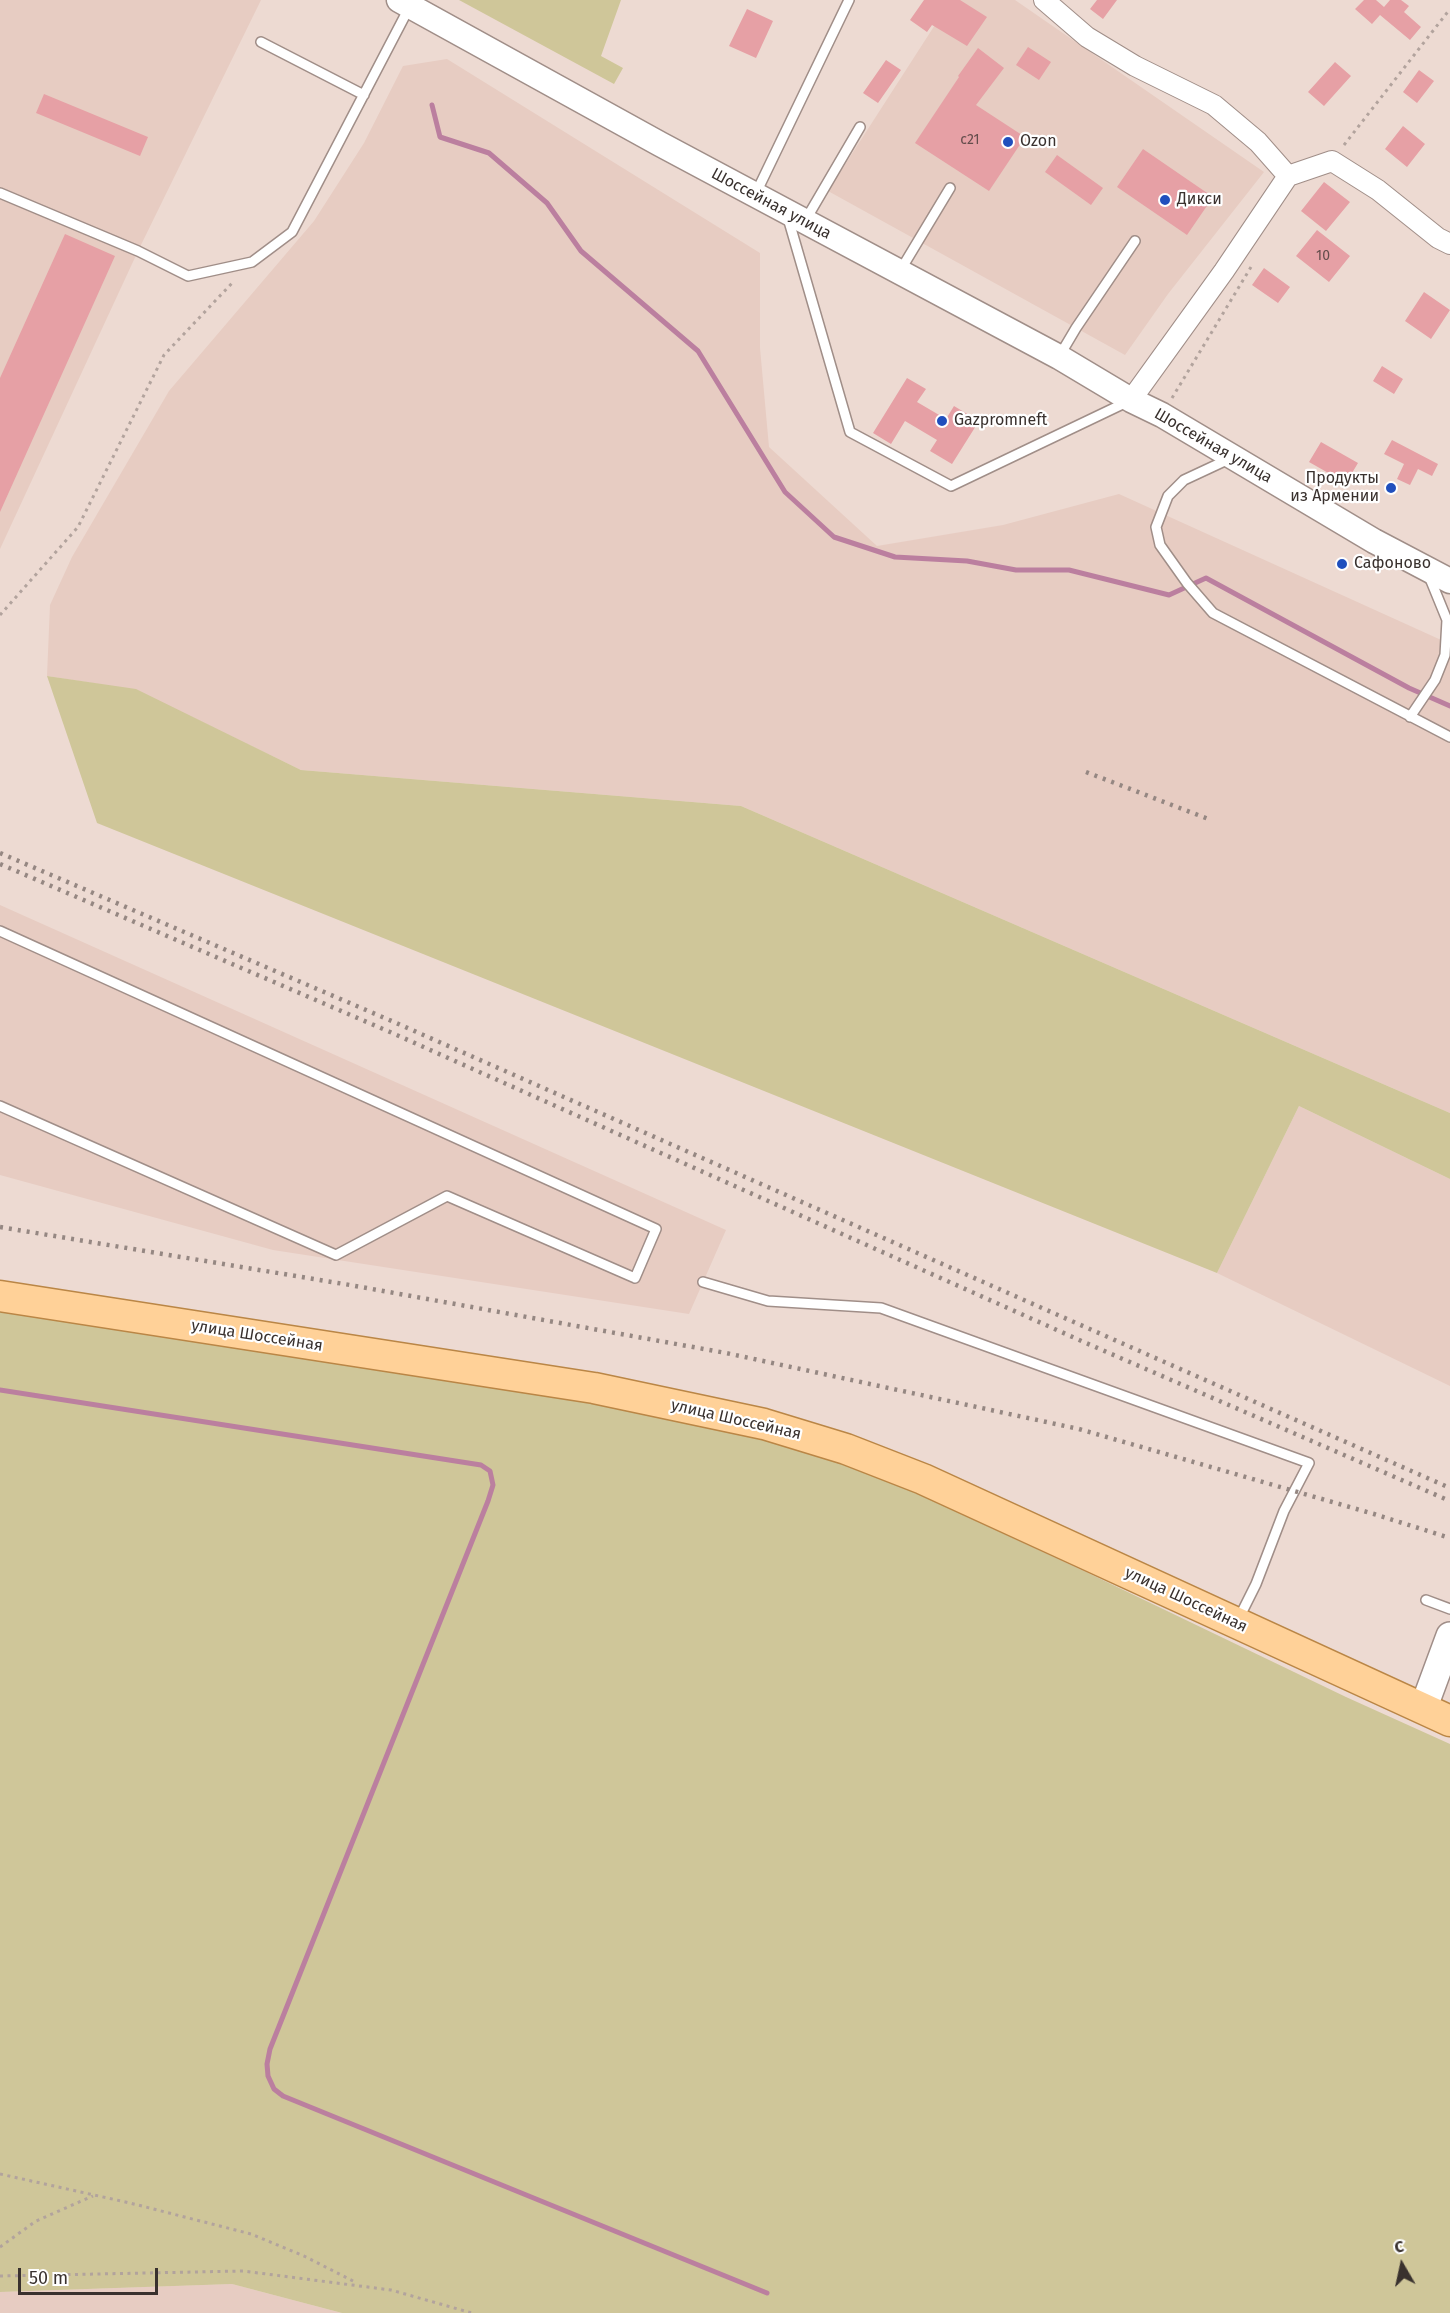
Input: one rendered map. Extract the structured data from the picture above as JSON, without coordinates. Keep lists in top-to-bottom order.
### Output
{
  "streets": {
    "main road": ["улица Шоссейная"],
    "street": ["Шоссейная улица"]
  },
  "places": [
    "Ozon",
    "Дикси",
    "Gazpromneft",
    "Продукты из Армении",
    "Сафоново"
  ],
  "house_numbers": ["с21", "10"],
  "scale_bar": "50 m",
  "north": "top"
}
